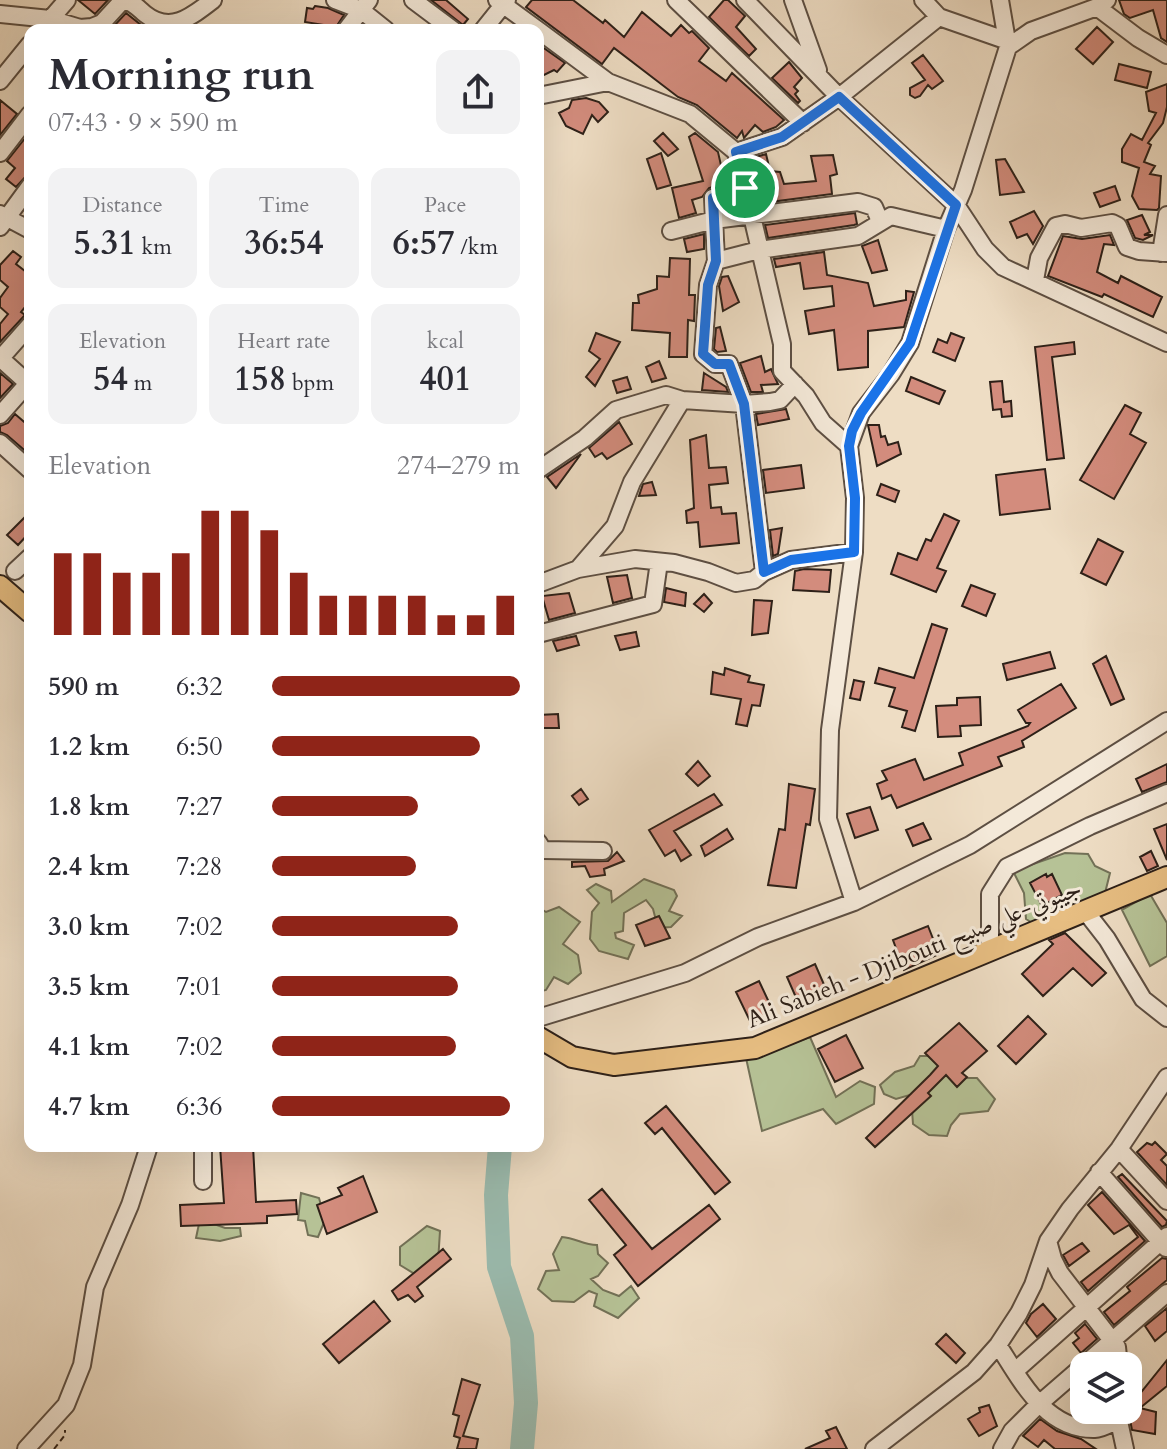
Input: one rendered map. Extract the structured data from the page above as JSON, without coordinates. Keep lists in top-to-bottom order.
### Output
{
  "streets": {
    "main road": ["Ali Sabieh - Djibouti جيبوتي-علي صبيح"]
  },
  "page": {
    "heading": ["Morning run", "07:43 · 9 × 590 m"],
    "stats": [
      ["Distance", "5.31 km"],
      ["Time", "36:54"],
      ["Pace", "6:57 /km"],
      ["Elevation", "54 m"],
      ["Heart rate", "158 bpm"],
      ["kcal", "401"]
    ],
    "chart": ["Elevation", "274–279 m"],
    "list": [
      {
        "name": "590 m",
        "note": "6:32"
      },
      {
        "name": "1.2 km",
        "note": "6:50"
      },
      {
        "name": "1.8 km",
        "note": "7:27"
      },
      {
        "name": "2.4 km",
        "note": "7:28"
      },
      {
        "name": "3.0 km",
        "note": "7:02"
      },
      {
        "name": "3.5 km",
        "note": "7:01"
      },
      {
        "name": "4.1 km",
        "note": "7:02"
      },
      {
        "name": "4.7 km",
        "note": "6:36"
      }
    ]
  }
}
